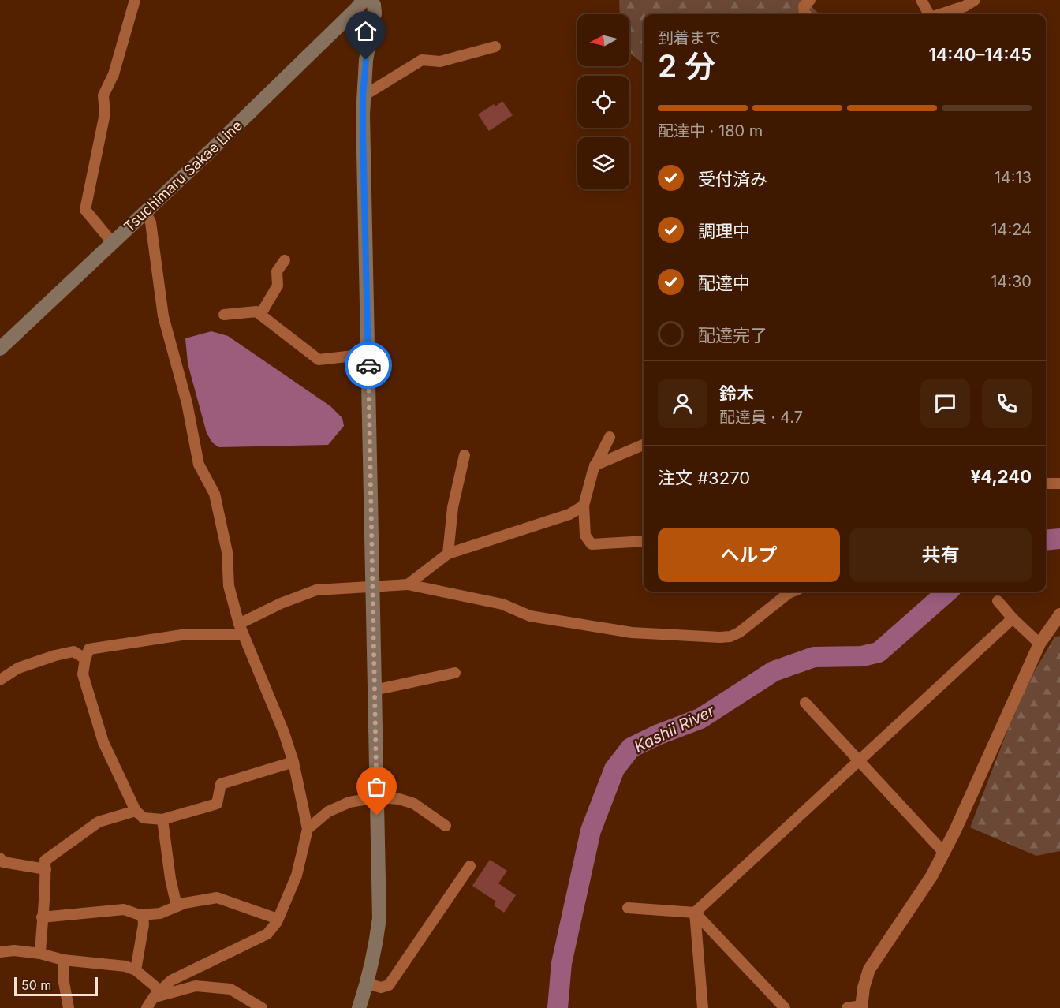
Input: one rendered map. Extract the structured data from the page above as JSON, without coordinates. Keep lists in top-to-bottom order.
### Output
{
  "streets": {
    "main road": ["Tsuchimaru Sakae Line"]
  },
  "water": ["Kashii River"],
  "scale_bar": "50 m",
  "north": "left",
  "page": {
    "heading": ["2 分", "到着まで", "14:40–14:45"],
    "panel": [
      "鈴木",
      "配達員 · 4.7",
      "注文 #3270",
      "¥4,240"
    ],
    "bar": "配達中 · 180 m",
    "list": [
      ["受付済み", "14:13"],
      ["調理中", "14:24"],
      ["配達中", "14:30"],
      "配達完了"
    ],
    "buttons": ["ヘルプ", "共有"],
    "scale": "50 m"
  }
}
